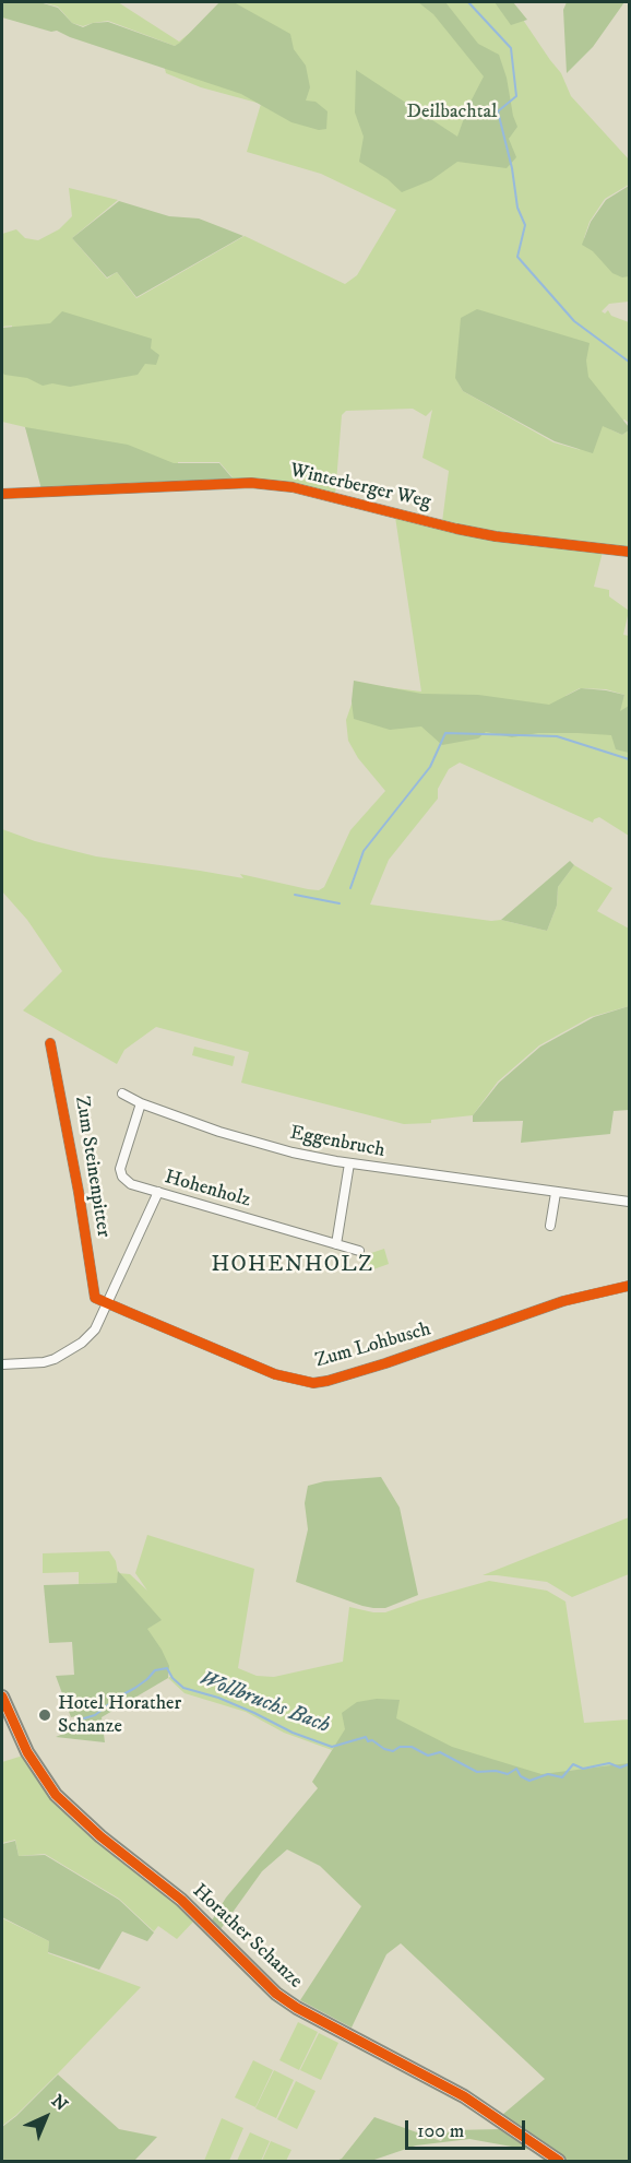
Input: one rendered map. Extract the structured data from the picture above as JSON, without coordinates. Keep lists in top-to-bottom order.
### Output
{
  "streets": {
    "main road": ["Horather Schanze"],
    "street": [
      "Winterberger Weg",
      "Eggenbruch",
      "Zum Steinenpitter",
      "Hohenholz",
      "Zum Lohbusch"
    ]
  },
  "crossings": [
    ["Eggenbruch", "Hohenholz"],
    ["Zum Steinenpitter", "Zum Lohbusch"]
  ],
  "districts": ["HOHENHOLZ"],
  "water": ["Wollbruchs Bach"],
  "parks": ["Deilbachtal"],
  "places": ["Hotel Horather Schanze"],
  "scale_bar": "100 m",
  "north": "top right"
}
